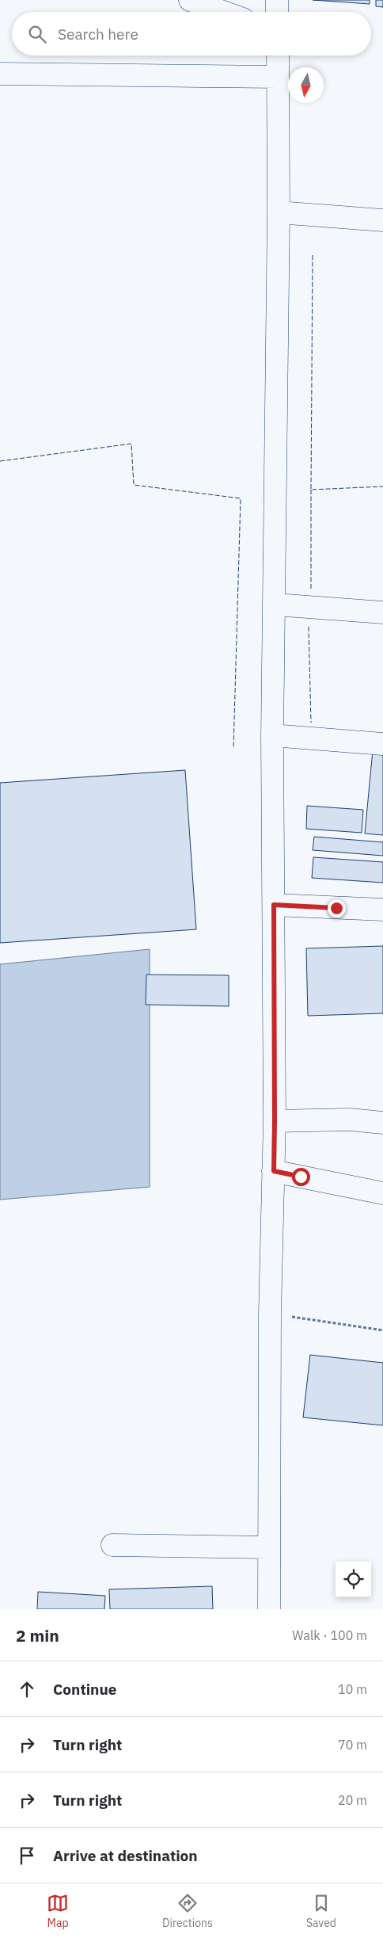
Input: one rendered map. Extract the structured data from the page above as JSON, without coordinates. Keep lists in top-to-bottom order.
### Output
{
  "north": "bottom",
  "page": {
    "search": "Search here",
    "heading": ["2 min", "Walk · 100 m"],
    "list": [
      ["Continue", "10 m"],
      ["Turn right", "70 m"],
      ["Turn right", "20 m"],
      "Arrive at destination"
    ],
    "nav": ["Map", "Directions", "Saved"]
  }
}
